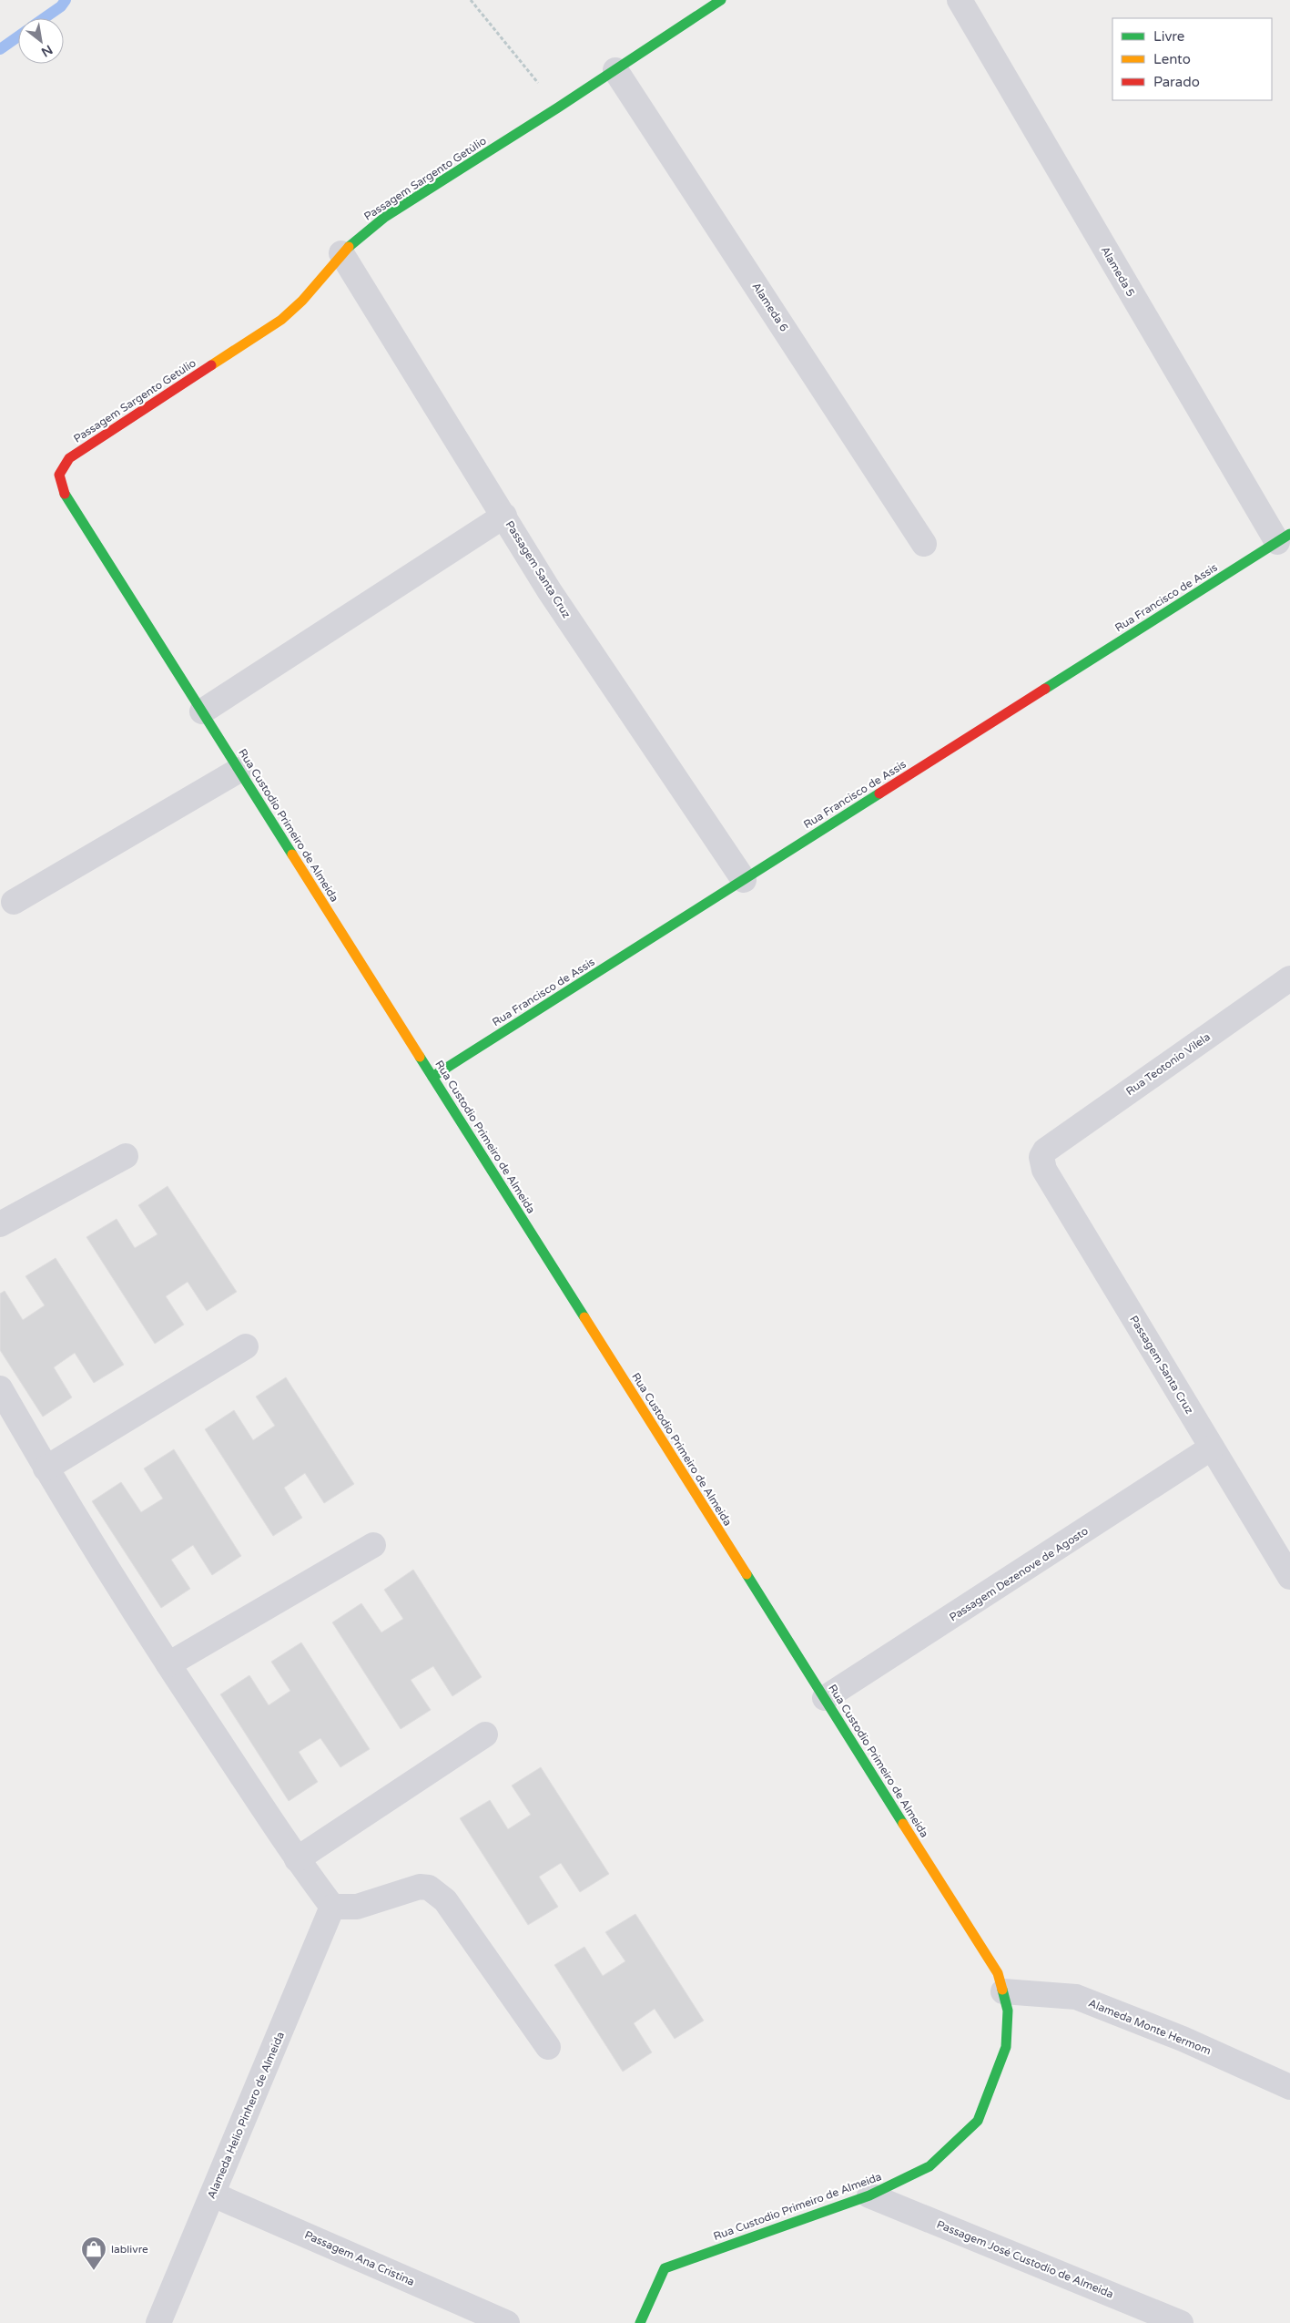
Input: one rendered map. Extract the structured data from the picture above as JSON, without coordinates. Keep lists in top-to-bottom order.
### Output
{
  "streets": {
    "street": [
      "Passagem Sargento Getúlio",
      "Alameda 5",
      "Alameda 6",
      "Passagem Santa Cruz",
      "Rua Francisco de Assis",
      "Rua Custodio Primeiro de Almeida",
      "Rua Teotonio Vilela",
      "Passagem Dezenove de Agosto",
      "Alameda Monte Hermom",
      "Alameda Helio Pinhero de Almeida",
      "Passagem Ana Cristina",
      "Passagem José Custodio de Almeida"
    ]
  },
  "crossings": [
    ["Passagem Sargento Getúlio", "Alameda 6"],
    ["Passagem Sargento Getúlio", "Passagem Santa Cruz"],
    ["Passagem Sargento Getúlio", "Rua Custodio Primeiro de Almeida"],
    ["Alameda 5", "Rua Francisco de Assis"],
    ["Passagem Santa Cruz", "Rua Francisco de Assis"],
    ["Passagem Santa Cruz", "Rua Teotonio Vilela"],
    ["Passagem Santa Cruz", "Passagem Dezenove de Agosto"],
    ["Rua Francisco de Assis", "Rua Custodio Primeiro de Almeida"],
    ["Rua Custodio Primeiro de Almeida", "Passagem Dezenove de Agosto"],
    ["Rua Custodio Primeiro de Almeida", "Alameda Monte Hermom"],
    ["Rua Custodio Primeiro de Almeida", "Passagem José Custodio de Almeida"],
    ["Alameda Helio Pinhero de Almeida", "Passagem Ana Cristina"]
  ],
  "places": {
    "shop": ["lablivre"]
  },
  "legend": ["Livre", "Lento", "Parado"],
  "north": "bottom right"
}
